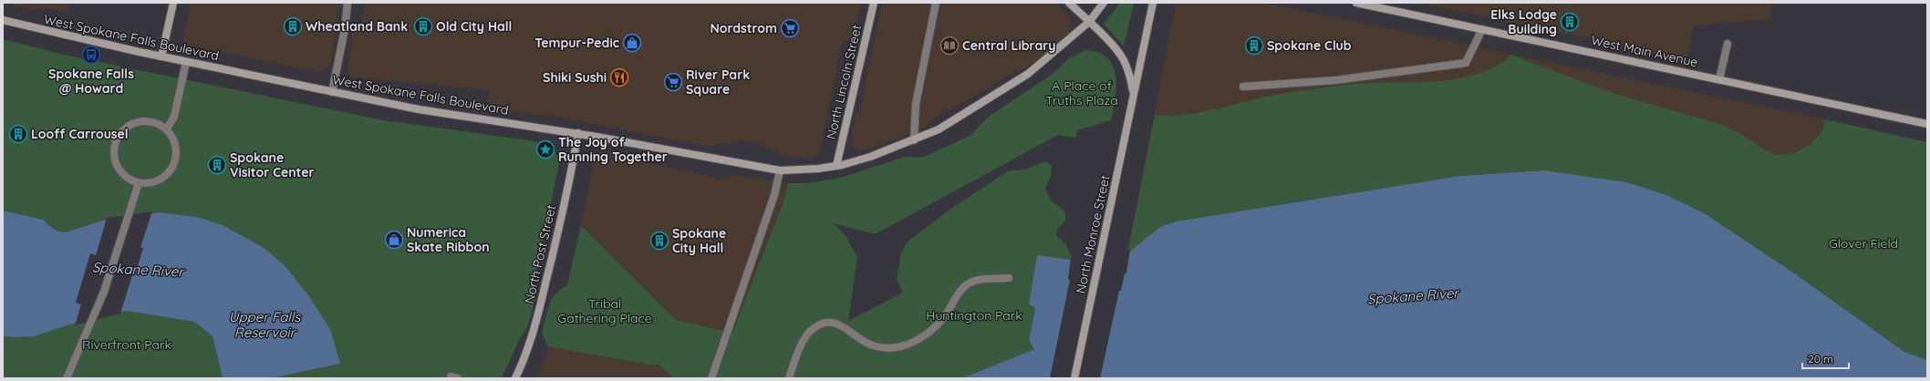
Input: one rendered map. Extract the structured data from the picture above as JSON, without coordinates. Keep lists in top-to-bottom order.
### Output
{
  "streets": {
    "main road": [
      "West Spokane Falls Boulevard",
      "West Main Avenue",
      "North Lincoln Street",
      "North Monroe Street",
      "North Post Street"
    ]
  },
  "crossings": [
    ["West Spokane Falls Boulevard", "North Lincoln Street"],
    ["West Spokane Falls Boulevard", "North Monroe Street"],
    ["West Spokane Falls Boulevard", "North Post Street"]
  ],
  "water": ["Spokane River", "Upper Falls Reservoir"],
  "parks": [
    "A Place of Truths Plaza",
    "Glover Field",
    "Tribal Gathering Place",
    "Huntington Park",
    "Riverfront Park"
  ],
  "places": {
    "building": [
      "Elks Lodge Building",
      "Wheatland Bank",
      "Old City Hall",
      "Spokane Club",
      "Looff Carrousel",
      "Spokane Visitor Center",
      "Spokane City Hall"
    ],
    "supermarket": ["Nordstrom", "River Park Square"],
    "shop": ["Tempur-Pedic", "Numerica Skate Ribbon"],
    "library": ["Central Library"],
    "bus stop": ["Spokane Falls @ Howard"],
    "restaurant": ["Shiki Sushi"],
    "place": ["The Joy of Running Together"]
  },
  "scale_bar": "20 m"
}
